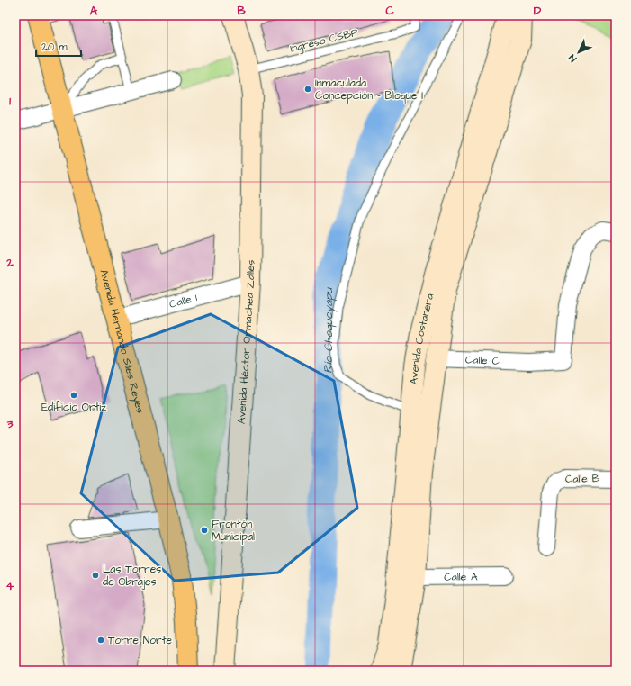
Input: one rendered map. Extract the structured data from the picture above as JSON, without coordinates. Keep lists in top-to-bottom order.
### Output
{
  "streets": {
    "main road": ["Avenida Costanera", "Avenida Hernando Siles Reyes", "Avenida Héctor Ormachea Zalles"],
    "street": [
      "Calle 1",
      "Calle C",
      "Calle B",
      "Calle A"
    ],
    "lane": ["Ingreso CSBP"]
  },
  "crossings": [
    ["Ingreso CSBP", "Avenida Héctor Ormachea Zalles"],
    ["Calle 1", "Avenida Hernando Siles Reyes"],
    ["Calle 1", "Avenida Héctor Ormachea Zalles"],
    ["Avenida Costanera", "Calle C"],
    ["Avenida Costanera", "Calle A"]
  ],
  "water": ["Río Choqueyapu"],
  "places": [
    "Inmaculada Concepción - Bloque I",
    "Edificio Ortiz",
    "Frontón Municipal",
    "Las Torres de Obrajes",
    "Torre Norte"
  ],
  "scale_bar": "20 m",
  "north": "bottom left",
  "grid": {
    "columns": [
      "A",
      "B",
      "C",
      "D"
    ],
    "rows": [
      "1",
      "2",
      "3",
      "4"
    ]
  }
}
